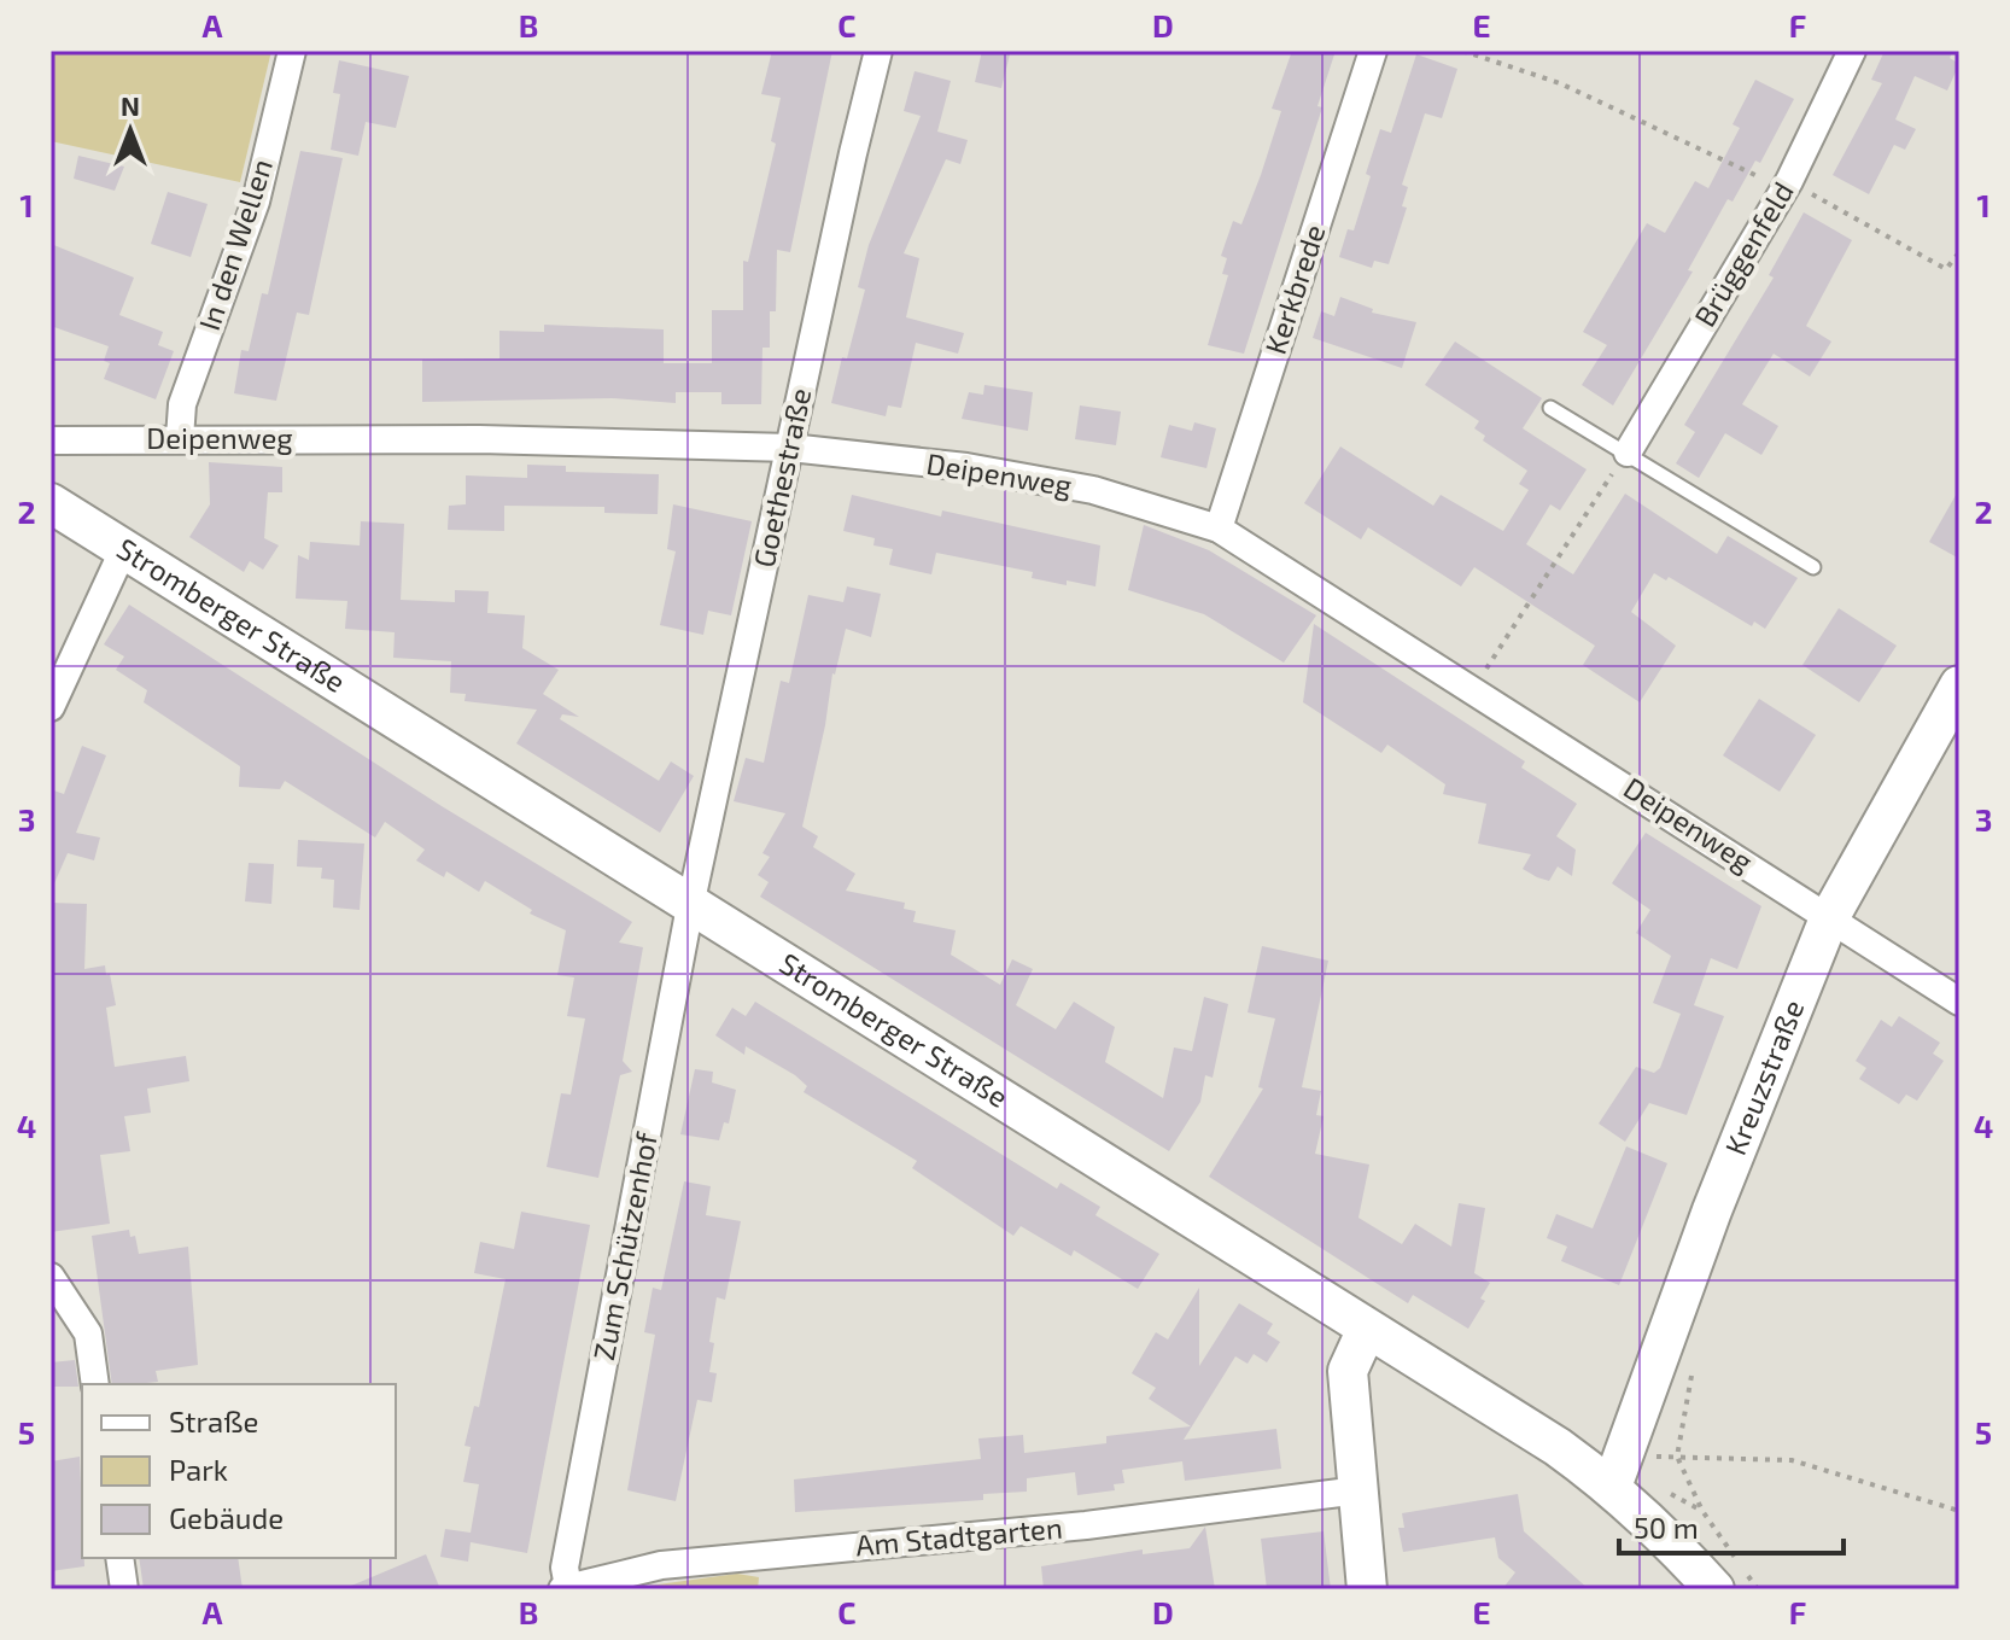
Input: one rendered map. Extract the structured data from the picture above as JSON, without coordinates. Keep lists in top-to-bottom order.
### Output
{
  "streets": {
    "main road": ["Stromberger Straße", "Kreuzstraße"],
    "street": [
      "In den Wellen",
      "Brüggenfeld",
      "Kerkbrede",
      "Deipenweg",
      "Goethestraße",
      "Zum Schützenhof",
      "Am Stadtgarten"
    ]
  },
  "crossings": [
    ["In den Wellen", "Deipenweg"],
    ["Kerkbrede", "Deipenweg"],
    ["Deipenweg", "Goethestraße"],
    ["Deipenweg", "Kreuzstraße"],
    ["Goethestraße", "Stromberger Straße"],
    ["Goethestraße", "Zum Schützenhof"],
    ["Stromberger Straße", "Kreuzstraße"],
    ["Stromberger Straße", "Zum Schützenhof"],
    ["Zum Schützenhof", "Am Stadtgarten"]
  ],
  "legend": ["Straße", "Park", "Gebäude"],
  "scale_bar": "50 m",
  "north": "top",
  "grid": {
    "columns": [
      "A",
      "B",
      "C",
      "D",
      "E",
      "F"
    ],
    "rows": [
      "1",
      "2",
      "3",
      "4",
      "5"
    ]
  }
}
